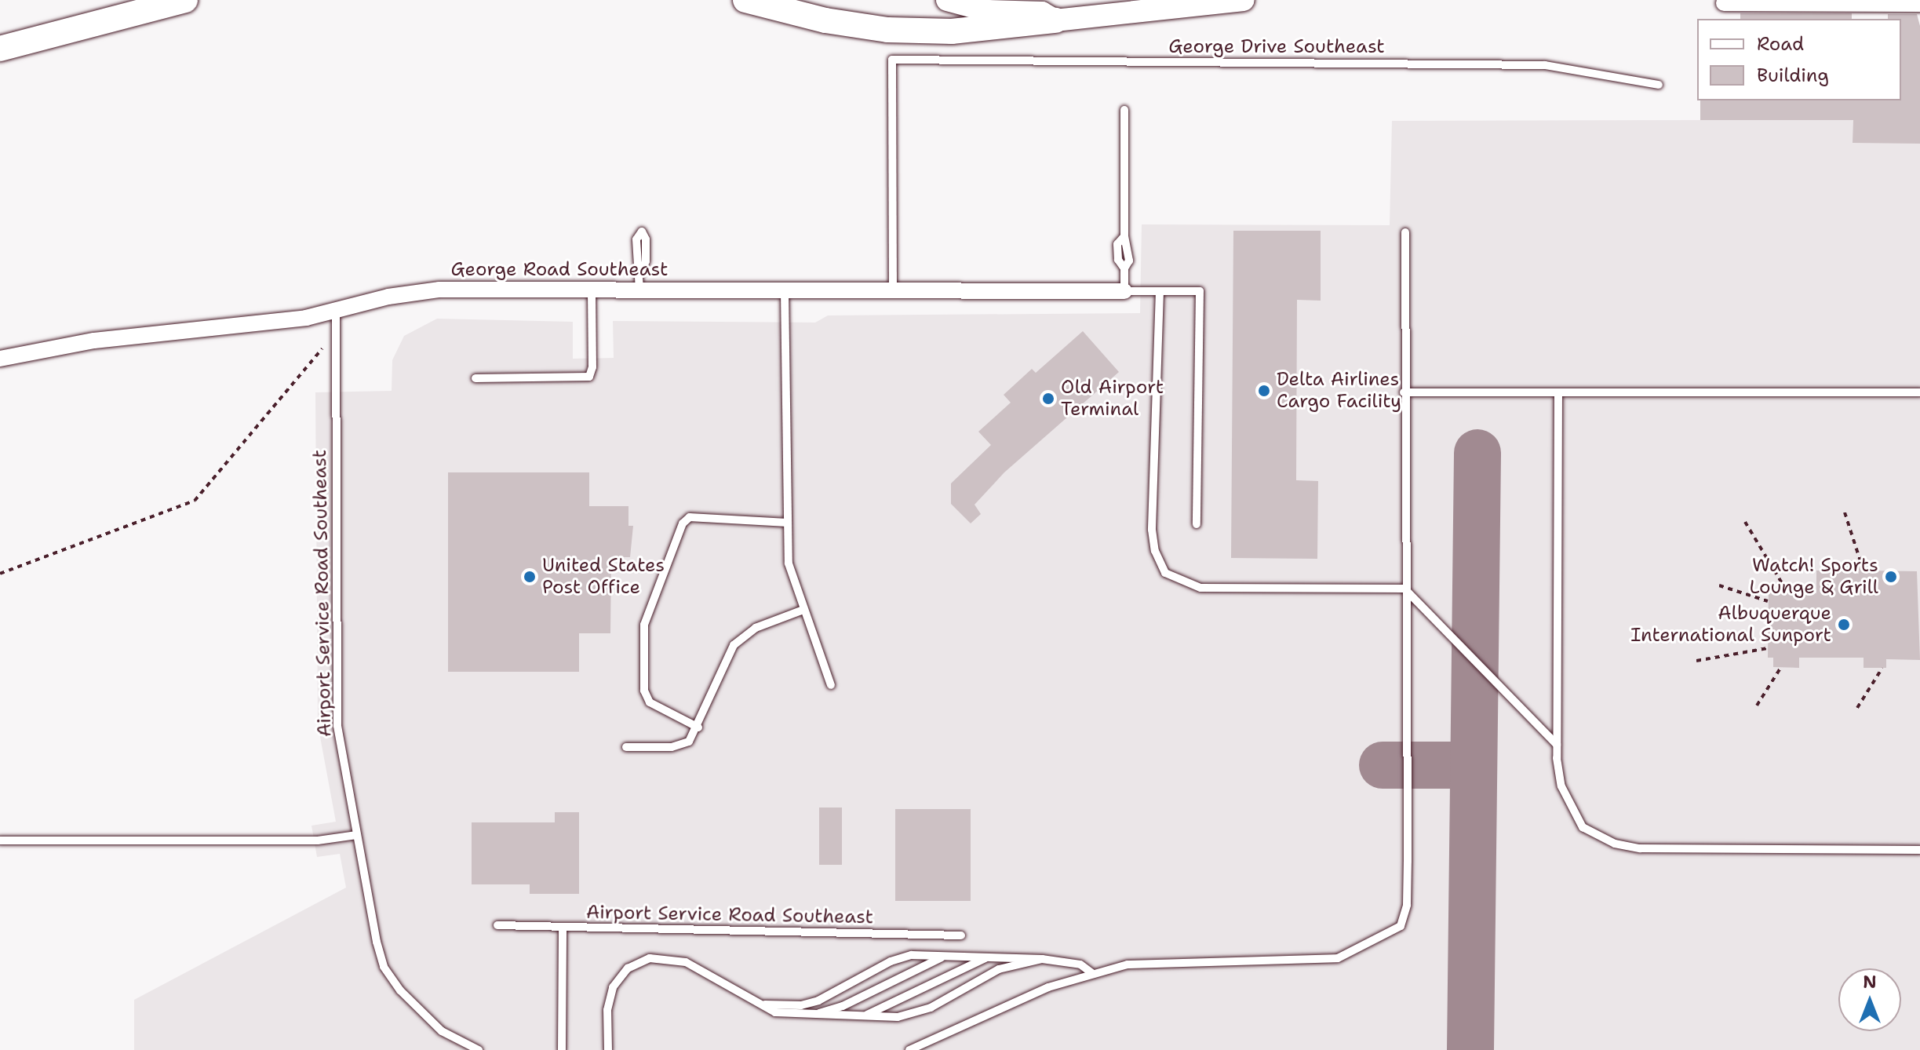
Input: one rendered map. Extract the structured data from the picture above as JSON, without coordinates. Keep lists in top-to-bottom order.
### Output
{
  "streets": {
    "street": ["George Road Southeast"],
    "lane": ["George Drive Southeast", "Airport Service Road Southeast"]
  },
  "crossings": [
    ["George Drive Southeast", "George Road Southeast"],
    ["George Road Southeast", "Airport Service Road Southeast"]
  ],
  "places": [
    "Delta Airlines Cargo Facility",
    "Old Airport Terminal",
    "United States Post Office",
    "Watch! Sports Lounge & Grill",
    "Albuquerque International Sunport"
  ],
  "legend": ["Road", "Building"],
  "north": "top"
}
